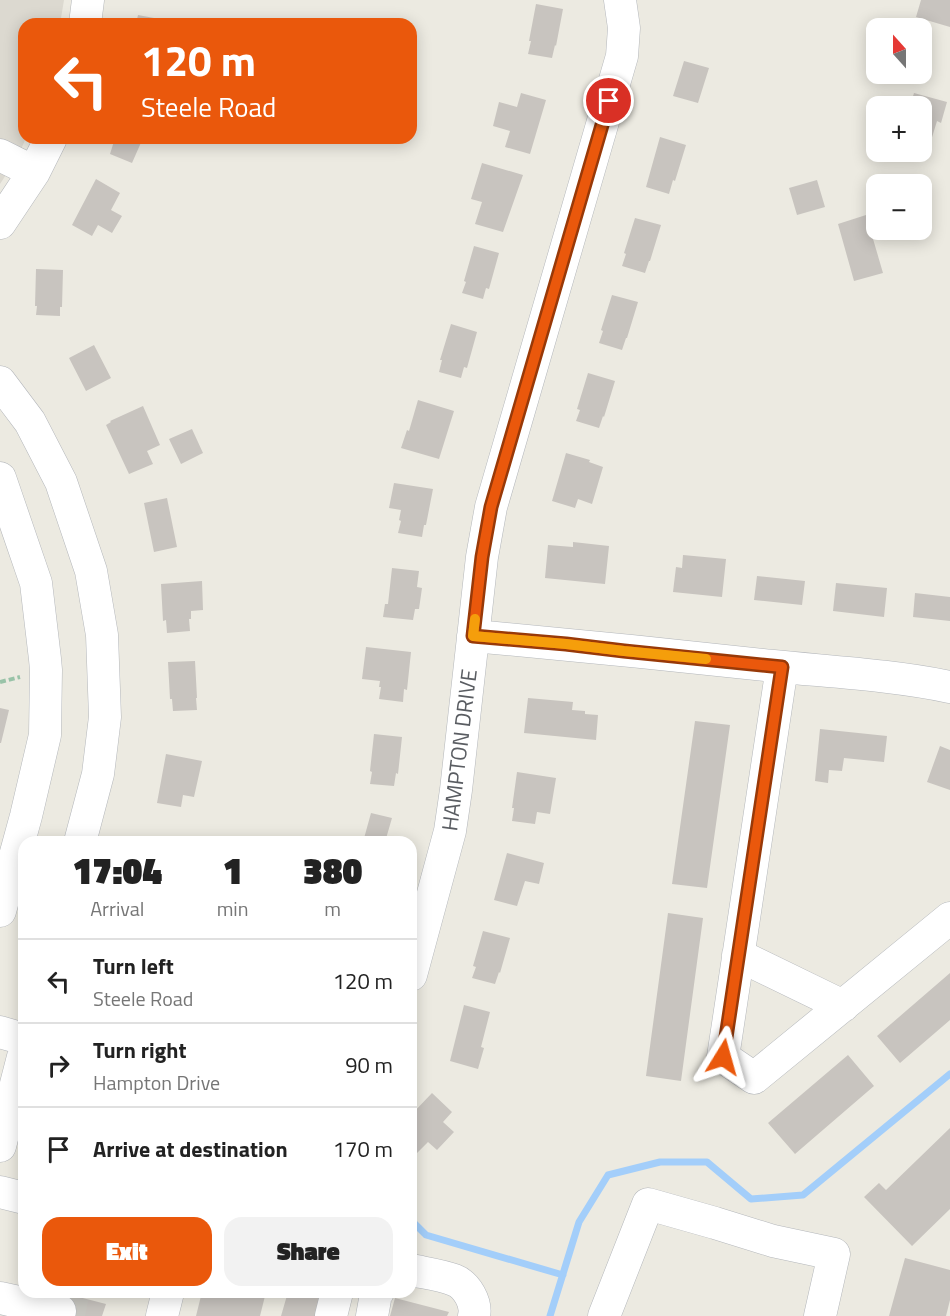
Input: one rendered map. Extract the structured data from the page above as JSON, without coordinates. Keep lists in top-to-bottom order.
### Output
{
  "streets": {
    "street": ["HAMPTON DRIVE"]
  },
  "north": "top",
  "page": {
    "map_buttons": ["+", "−"],
    "turn": ["120 m", "Steele Road"],
    "eta": [
      "17:04",
      "Arrival",
      "1",
      "min",
      "380",
      "m"
    ],
    "list": [
      {
        "name": "Turn left",
        "note": "Steele Road",
        "value": "120 m"
      },
      {
        "name": "Turn right",
        "note": "Hampton Drive",
        "value": "90 m"
      },
      {
        "name": "Arrive at destination",
        "value": "170 m"
      }
    ],
    "buttons": ["Exit", "Share"]
  }
}
